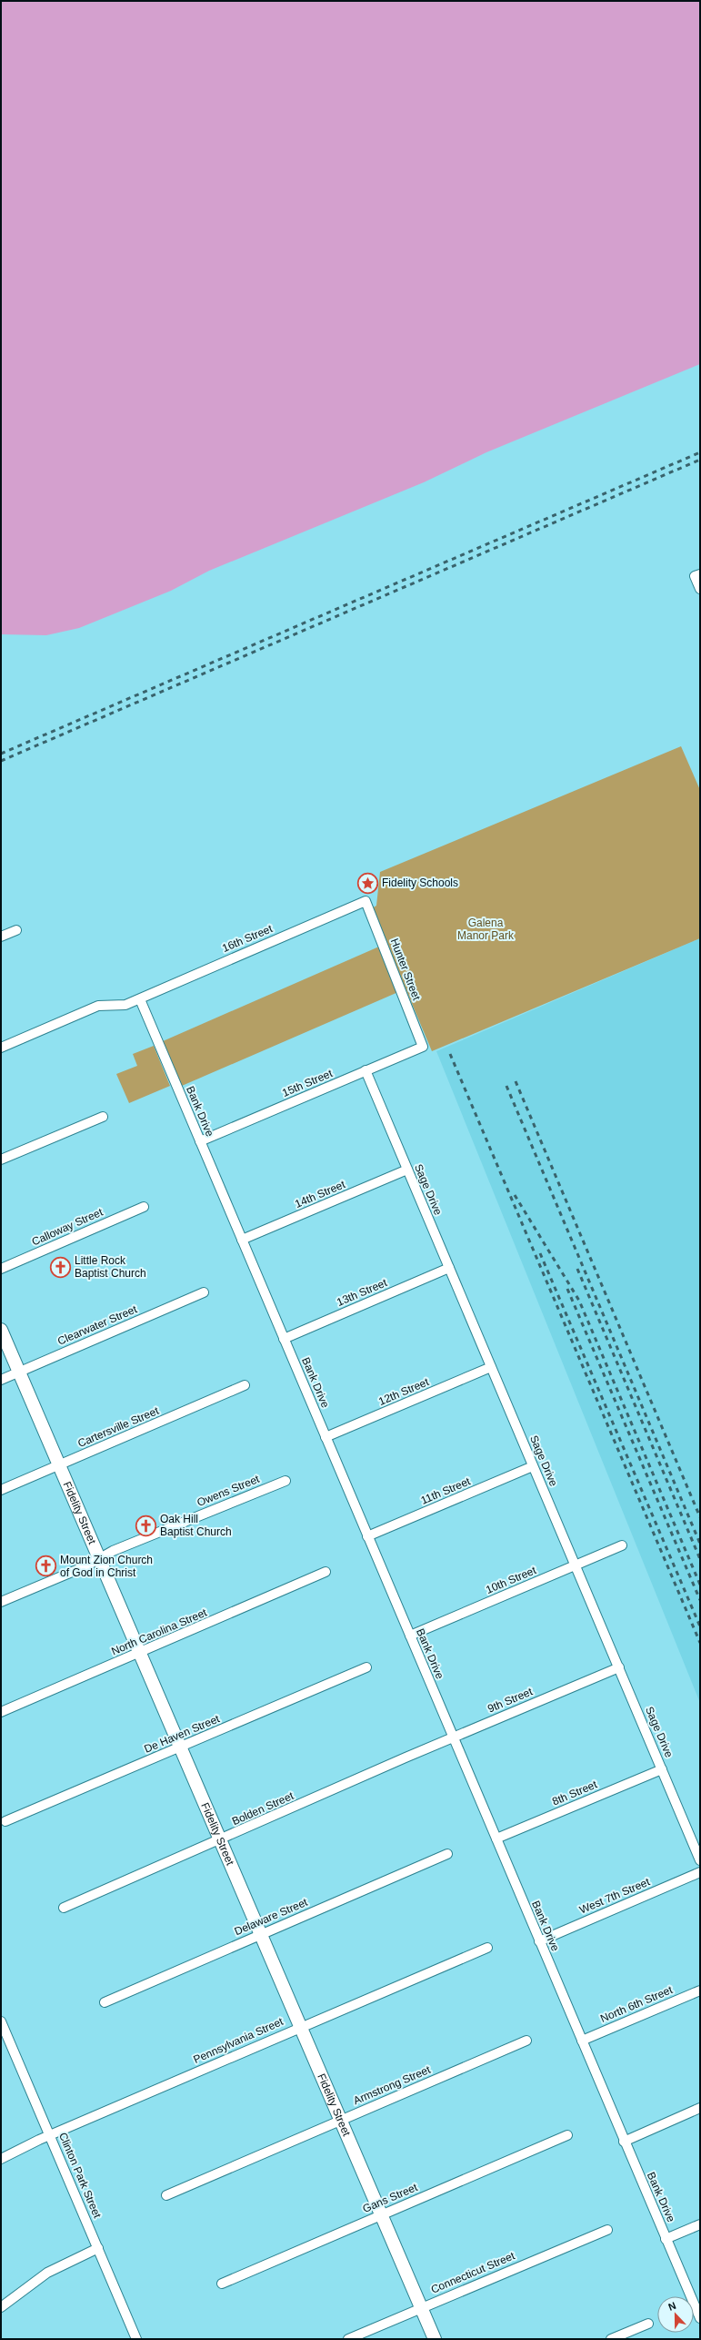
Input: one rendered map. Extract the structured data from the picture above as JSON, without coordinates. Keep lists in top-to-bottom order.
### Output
{
  "streets": {
    "main road": ["Fidelity Street"],
    "street": [
      "16th Street",
      "Hunter Street",
      "15th Street",
      "Bank Drive",
      "Sage Drive",
      "14th Street",
      "Calloway Street",
      "13th Street",
      "Clearwater Street",
      "12th Street",
      "Cartersville Street",
      "Owens Street",
      "11th Street",
      "10th Street",
      "North Carolina Street",
      "9th Street",
      "De Haven Street",
      "8th Street",
      "Bolden Street",
      "West 7th Street",
      "Delaware Street",
      "North 6th Street",
      "Pennsylvania Street",
      "Armstrong Street",
      "Clinton Park Street",
      "Gans Street",
      "Connecticut Street"
    ]
  },
  "crossings": [
    ["16th Street", "Hunter Street"],
    ["16th Street", "Bank Drive"],
    ["Hunter Street", "15th Street"],
    ["15th Street", "Bank Drive"],
    ["15th Street", "Sage Drive"],
    ["Bank Drive", "14th Street"],
    ["Bank Drive", "13th Street"],
    ["Bank Drive", "12th Street"],
    ["Bank Drive", "11th Street"],
    ["Bank Drive", "10th Street"],
    ["Bank Drive", "9th Street"],
    ["Bank Drive", "8th Street"],
    ["Bank Drive", "West 7th Street"],
    ["Bank Drive", "North 6th Street"],
    ["Sage Drive", "14th Street"],
    ["Sage Drive", "13th Street"],
    ["Sage Drive", "12th Street"],
    ["Sage Drive", "11th Street"],
    ["Sage Drive", "10th Street"],
    ["Sage Drive", "9th Street"],
    ["Sage Drive", "8th Street"],
    ["Clearwater Street", "Fidelity Street"],
    ["Cartersville Street", "Fidelity Street"],
    ["Owens Street", "Fidelity Street"],
    ["Fidelity Street", "North Carolina Street"],
    ["Fidelity Street", "De Haven Street"],
    ["Fidelity Street", "Bolden Street"],
    ["Fidelity Street", "Delaware Street"],
    ["Fidelity Street", "Pennsylvania Street"],
    ["Fidelity Street", "Armstrong Street"],
    ["Fidelity Street", "Gans Street"],
    ["Fidelity Street", "Connecticut Street"],
    ["9th Street", "Bolden Street"],
    ["Pennsylvania Street", "Clinton Park Street"]
  ],
  "parks": ["Galena Manor Park"],
  "places": {
    "place": ["Fidelity Schools"],
    "church": ["Little Rock Baptist Church", "Oak Hill Baptist Church", "Mount Zion Church of God in Christ"]
  },
  "north": "top"
}
